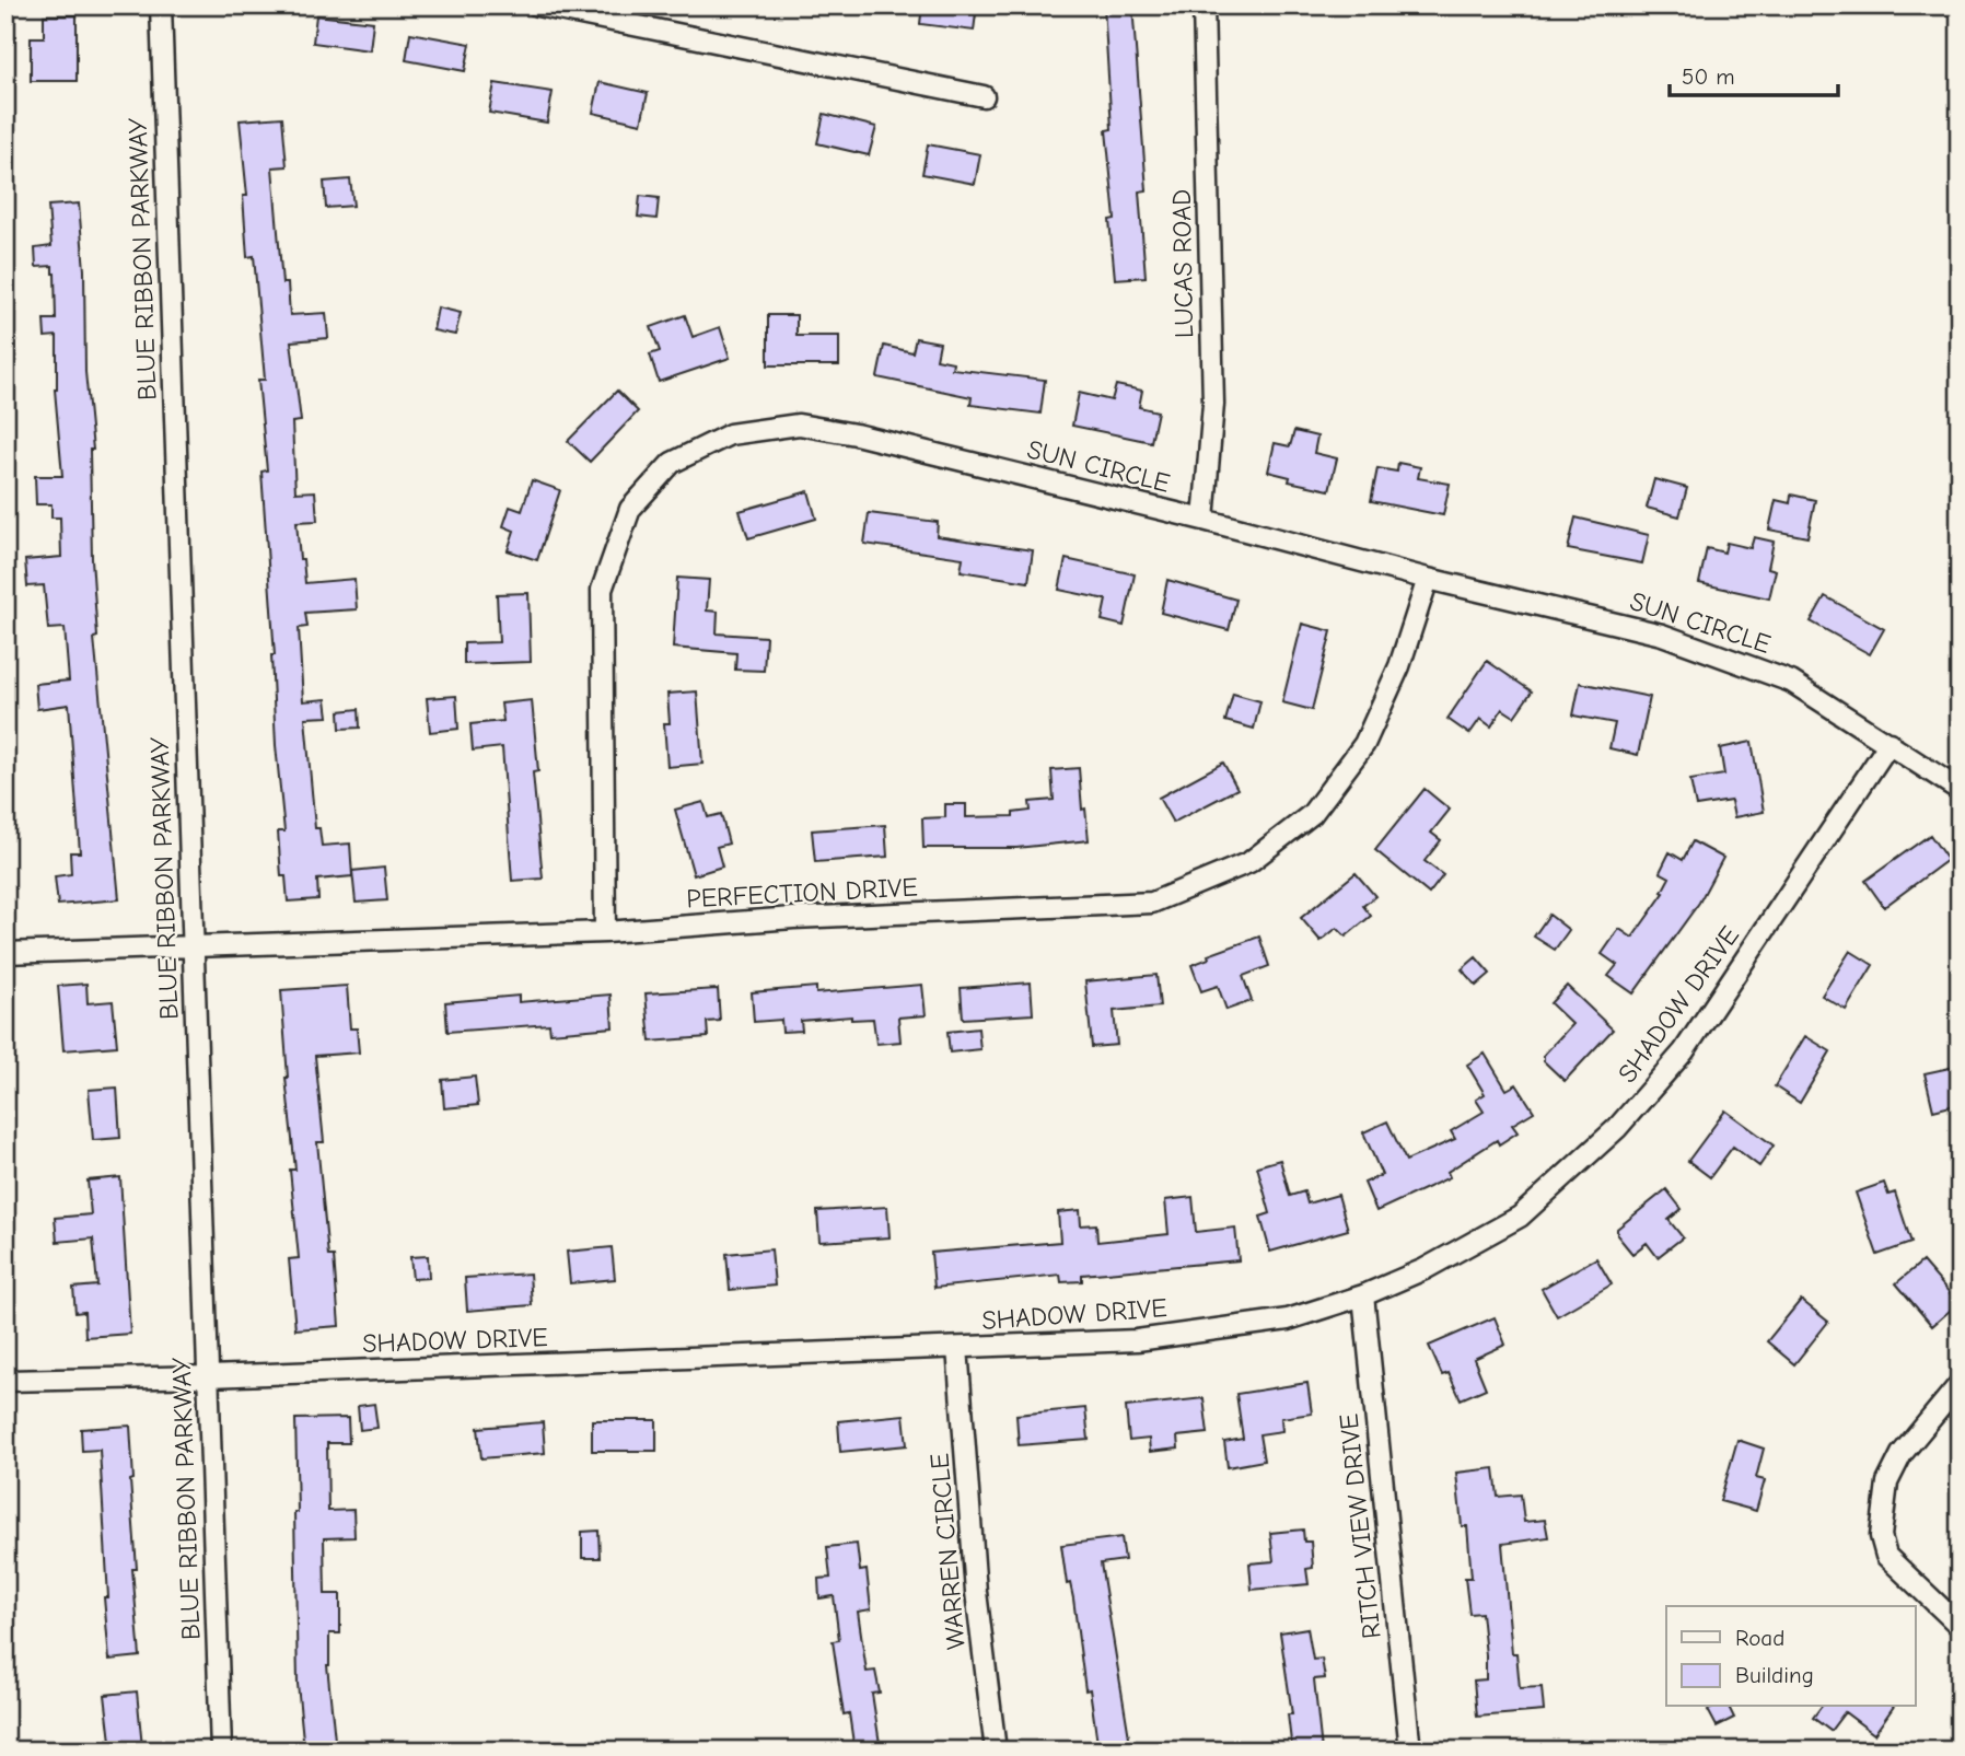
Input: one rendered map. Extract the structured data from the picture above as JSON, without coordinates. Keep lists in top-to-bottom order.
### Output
{
  "streets": {
    "street": [
      "BLUE RIBBON PARKWAY",
      "LUCAS ROAD",
      "SUN CIRCLE",
      "PERFECTION DRIVE",
      "SHADOW DRIVE",
      "RITCH VIEW DRIVE",
      "WARREN CIRCLE"
    ]
  },
  "crossings": [
    ["BLUE RIBBON PARKWAY", "PERFECTION DRIVE"],
    ["BLUE RIBBON PARKWAY", "SHADOW DRIVE"],
    ["LUCAS ROAD", "SUN CIRCLE"],
    ["SUN CIRCLE", "PERFECTION DRIVE"],
    ["SUN CIRCLE", "SHADOW DRIVE"],
    ["SHADOW DRIVE", "RITCH VIEW DRIVE"],
    ["SHADOW DRIVE", "WARREN CIRCLE"]
  ],
  "legend": ["Road", "Building"],
  "scale_bar": "50 m"
}
